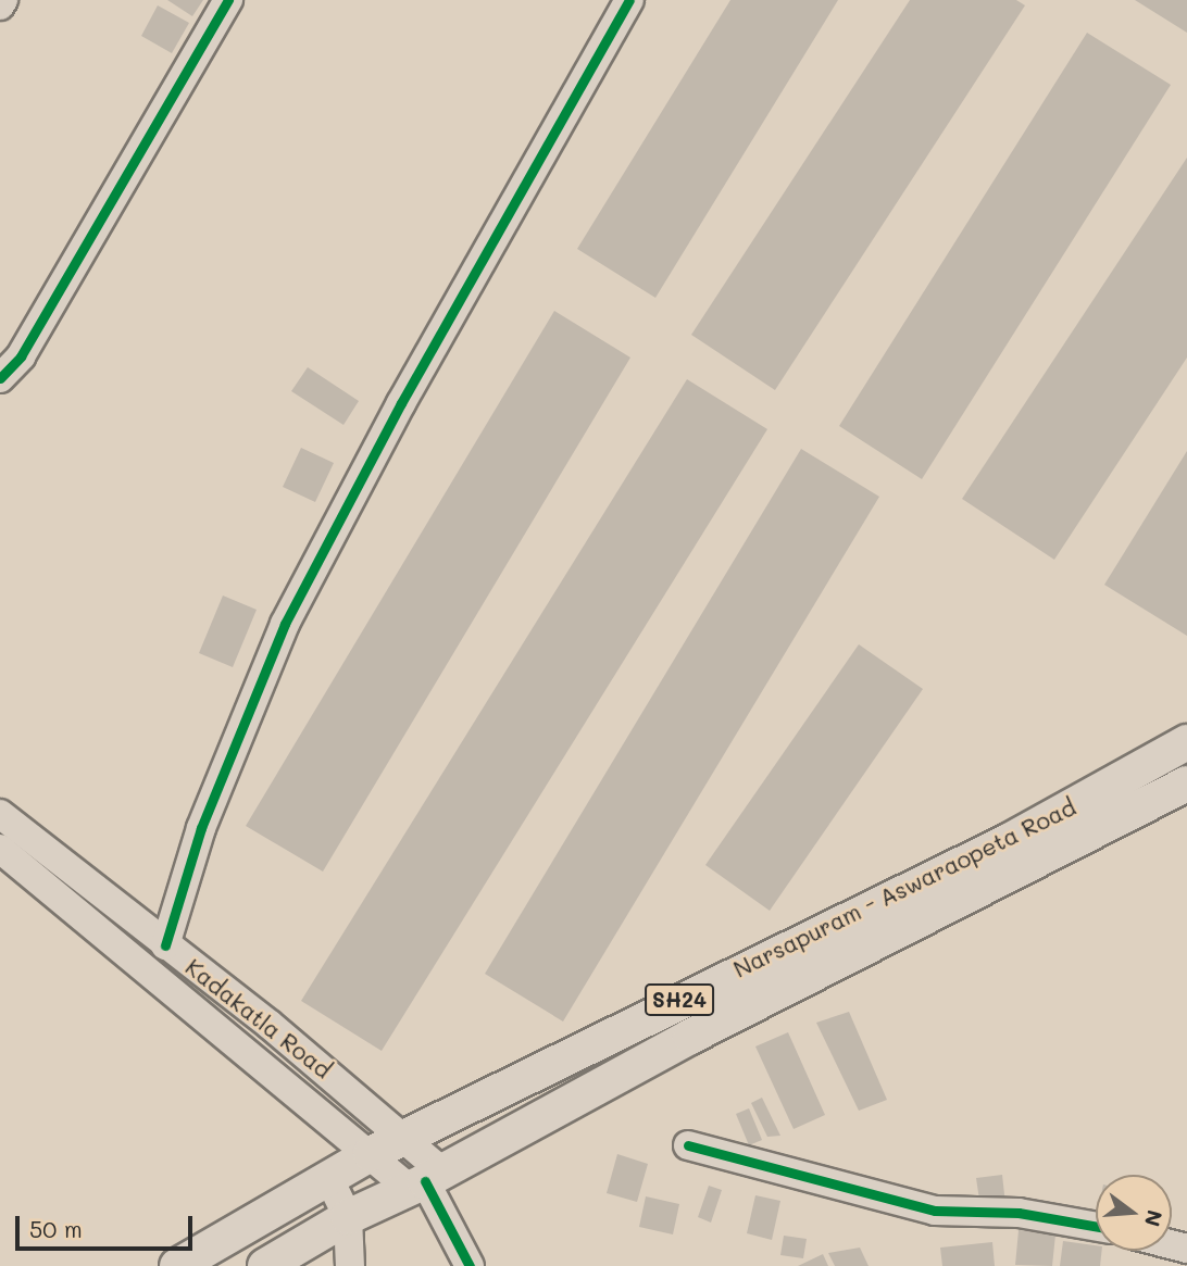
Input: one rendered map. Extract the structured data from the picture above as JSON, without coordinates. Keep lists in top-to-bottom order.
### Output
{
  "streets": {
    "main road": ["Narsapuram - Aswaraopeta Road", "SH24"],
    "street": ["Kadakatla Road"]
  },
  "crossings": [
    ["Narsapuram - Aswaraopeta Road", "Kadakatla Road"]
  ],
  "scale_bar": "50 m",
  "north": "right"
}
